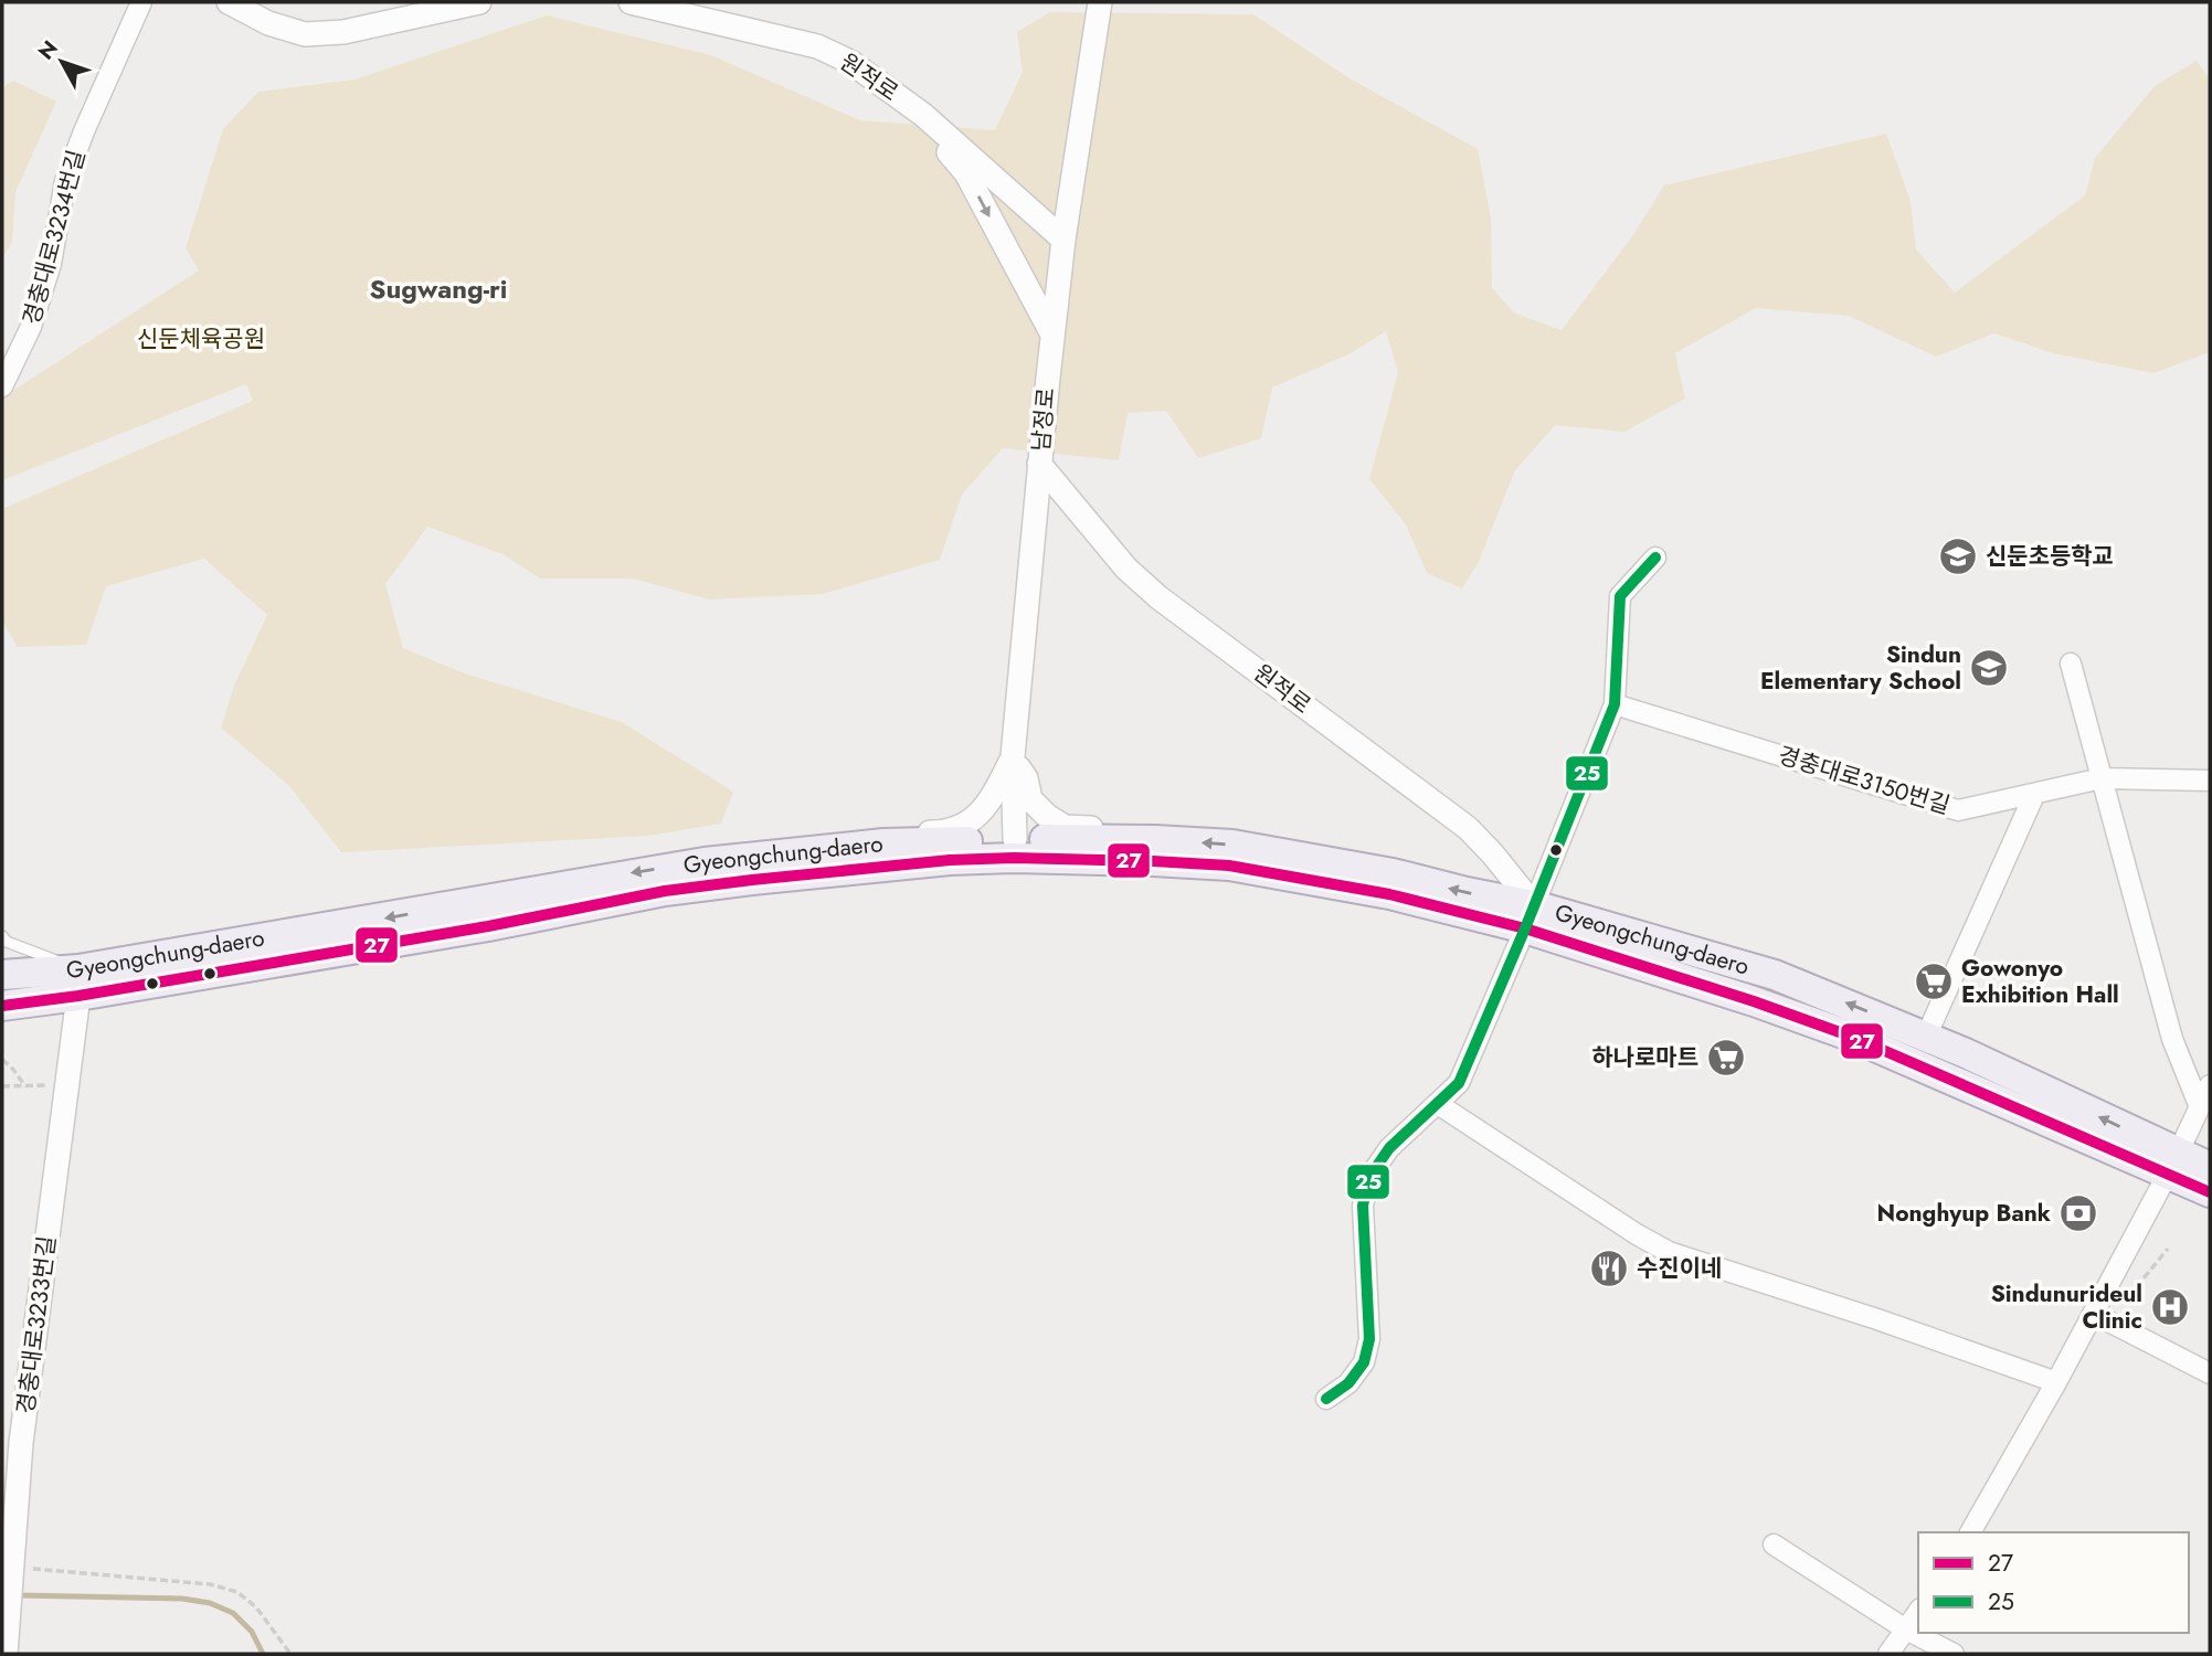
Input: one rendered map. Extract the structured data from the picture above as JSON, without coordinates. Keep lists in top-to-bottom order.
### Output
{
  "streets": {
    "main road": ["Gyeongchung-daero"],
    "street": [
      "원적로",
      "경충대로3234번길",
      "남정로",
      "경충대로3150번길",
      "경충대로3233번길"
    ]
  },
  "crossings": [
    ["원적로", "남정로"],
    ["원적로", "Gyeongchung-daero"],
    ["남정로", "Gyeongchung-daero"],
    ["Gyeongchung-daero", "경충대로3233번길"]
  ],
  "districts": ["Sugwang-ri"],
  "parks": ["신둔체육공원"],
  "places": {
    "school or university": ["신둔초등학교", "Sindun Elementary School"],
    "supermarket": ["Gowonyo Exhibition Hall", "하나로마트"],
    "bank": ["Nonghyup Bank"],
    "restaurant": ["수진이네"],
    "hospital": ["Sindunurideul Clinic"]
  },
  "lines": ["transit line 25", "transit line 27"],
  "legend": ["27", "25"],
  "north": "top left"
}
